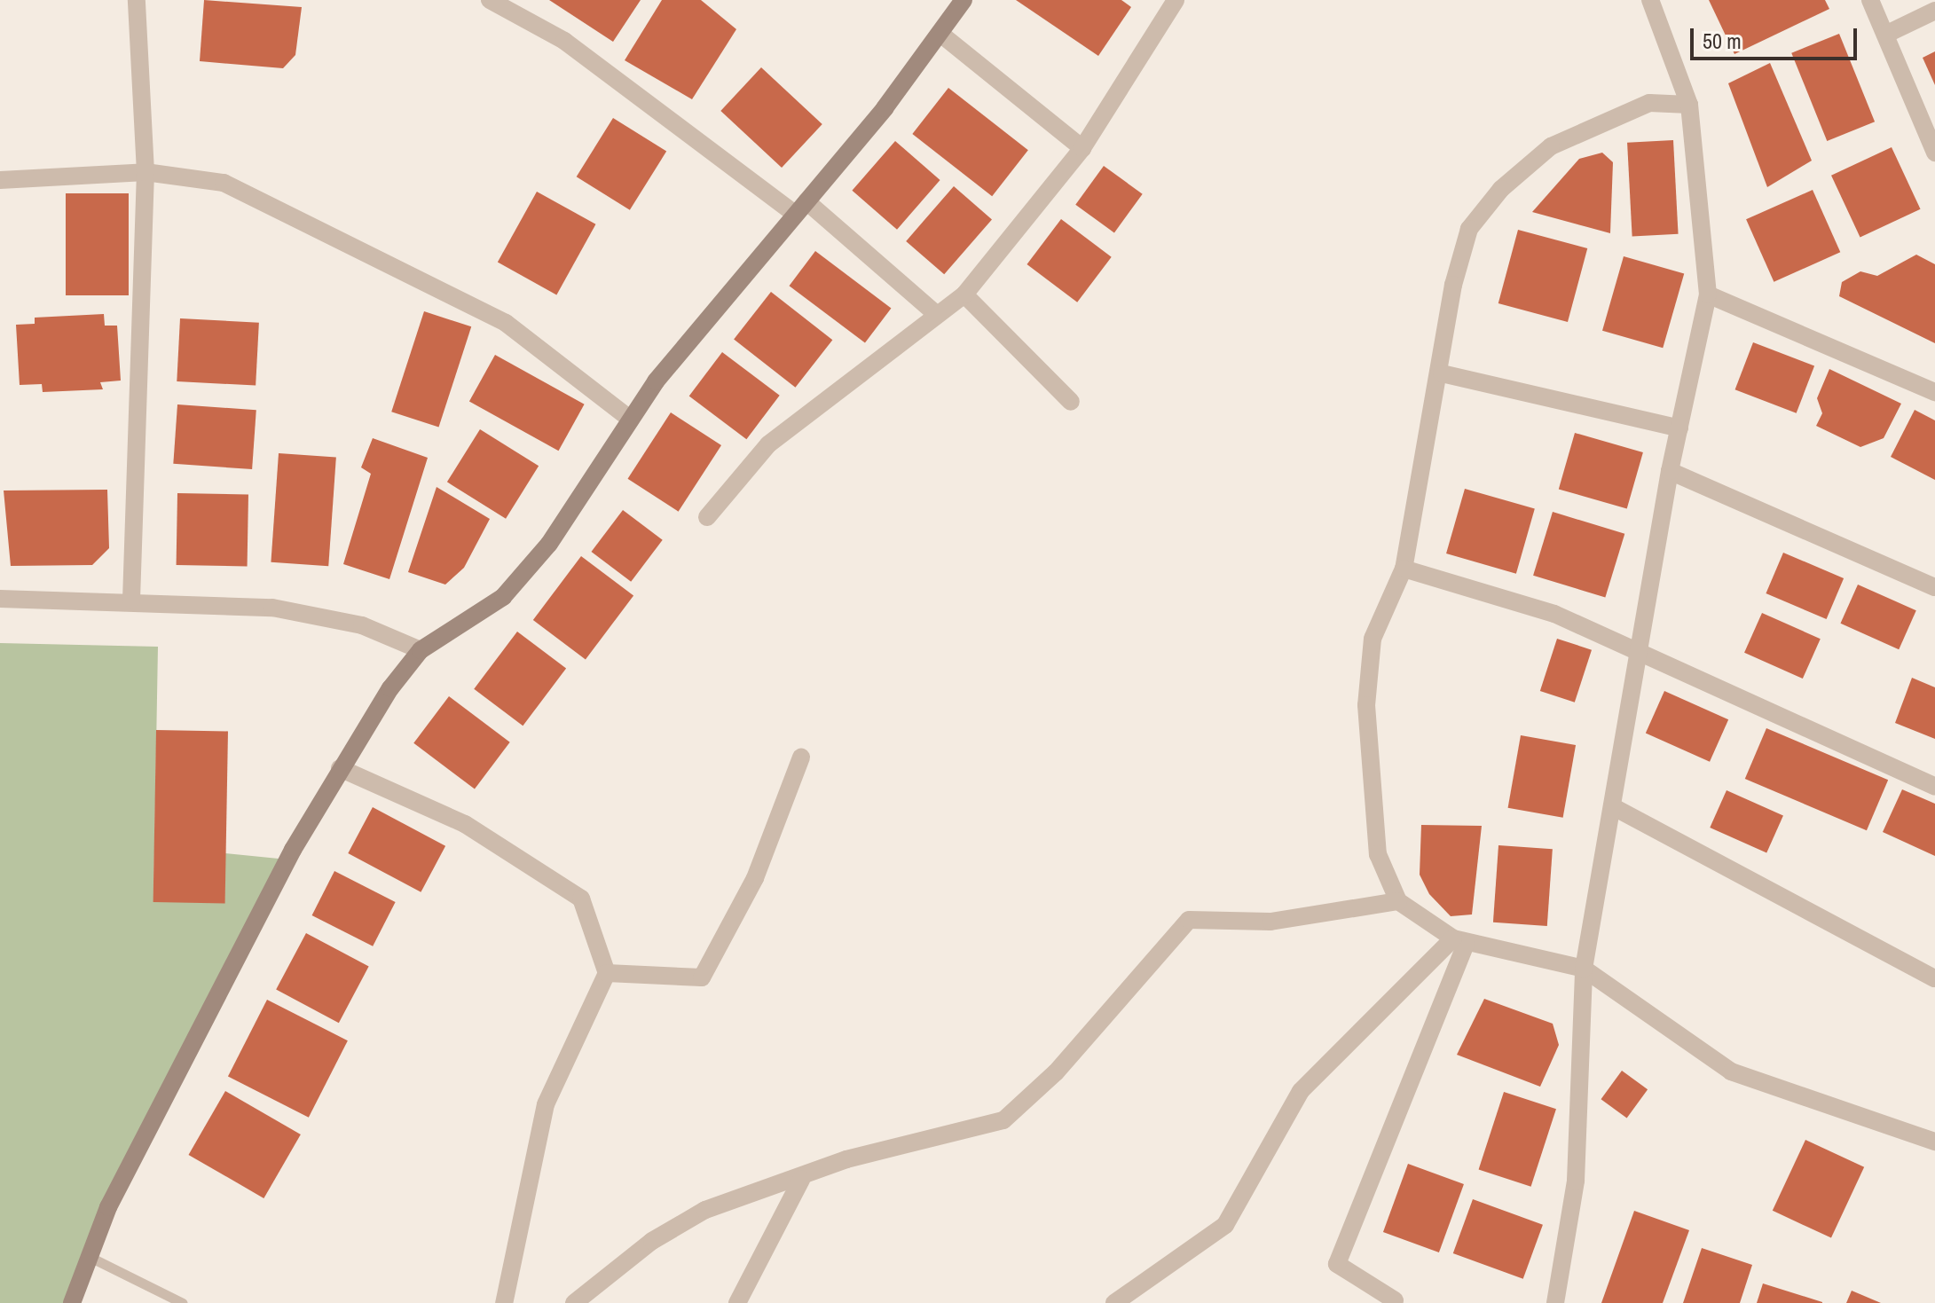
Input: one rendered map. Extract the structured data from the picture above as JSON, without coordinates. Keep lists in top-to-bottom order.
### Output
{
  "scale_bar": "50 m"
}
